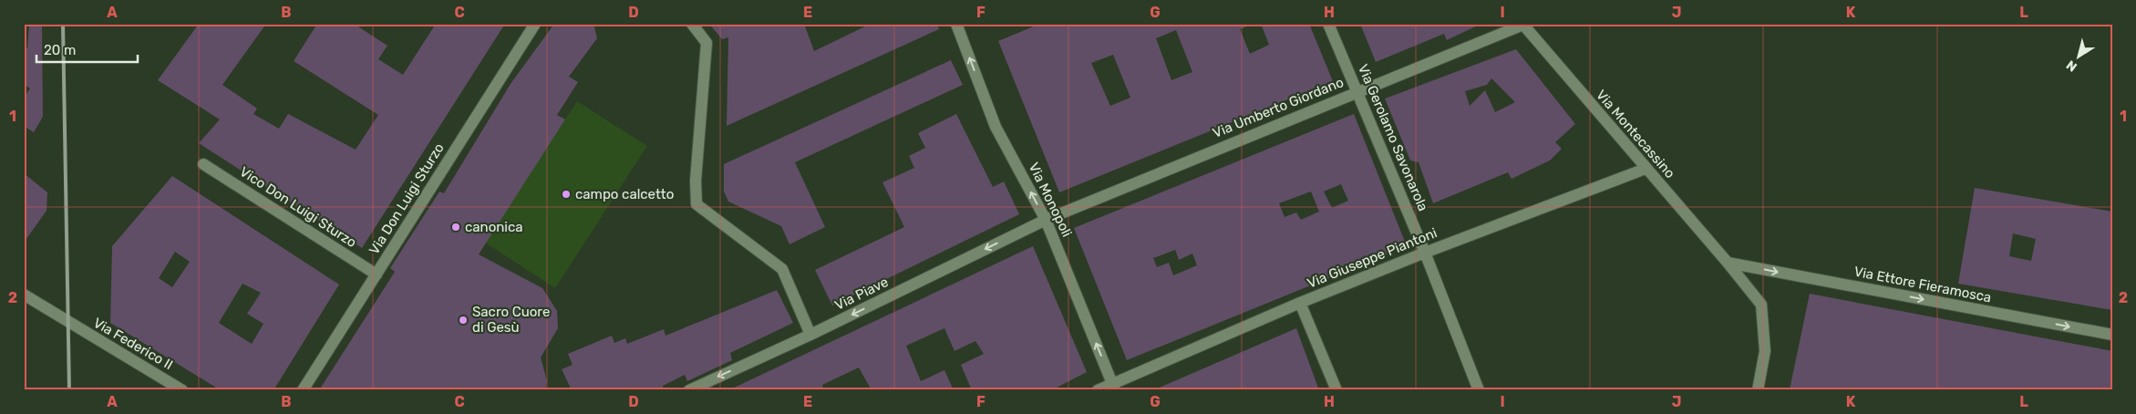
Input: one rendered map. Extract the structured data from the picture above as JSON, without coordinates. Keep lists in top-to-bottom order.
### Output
{
  "streets": {
    "street": [
      "Via Umberto Giordano",
      "Via Montecassino",
      "Via Gerolamo Savonarola",
      "Via Don Luigi Sturzo",
      "Via Monopoli",
      "Vico Don Luigi Sturzo",
      "Via Giuseppe Piantoni",
      "Via Ettore Fieramosca",
      "Via Piave",
      "Via Federico II"
    ]
  },
  "crossings": [
    ["Via Umberto Giordano", "Via Montecassino"],
    ["Via Umberto Giordano", "Via Gerolamo Savonarola"],
    ["Via Umberto Giordano", "Via Monopoli"],
    ["Via Umberto Giordano", "Via Piave"],
    ["Via Montecassino", "Via Giuseppe Piantoni"],
    ["Via Montecassino", "Via Ettore Fieramosca"],
    ["Via Gerolamo Savonarola", "Via Giuseppe Piantoni"],
    ["Via Don Luigi Sturzo", "Vico Don Luigi Sturzo"],
    ["Via Monopoli", "Via Giuseppe Piantoni"],
    ["Via Monopoli", "Via Piave"]
  ],
  "one_way": ["Via Monopoli", "Via Ettore Fieramosca", "Via Piave"],
  "places": ["campo calcetto", "canonica", "Sacro Cuore di Gesù"],
  "scale_bar": "20 m",
  "north": "bottom left",
  "grid": {
    "columns": [
      "A",
      "B",
      "C",
      "D",
      "E",
      "F",
      "G",
      "H",
      "I",
      "J",
      "K",
      "L"
    ],
    "rows": ["1", "2"]
  }
}
